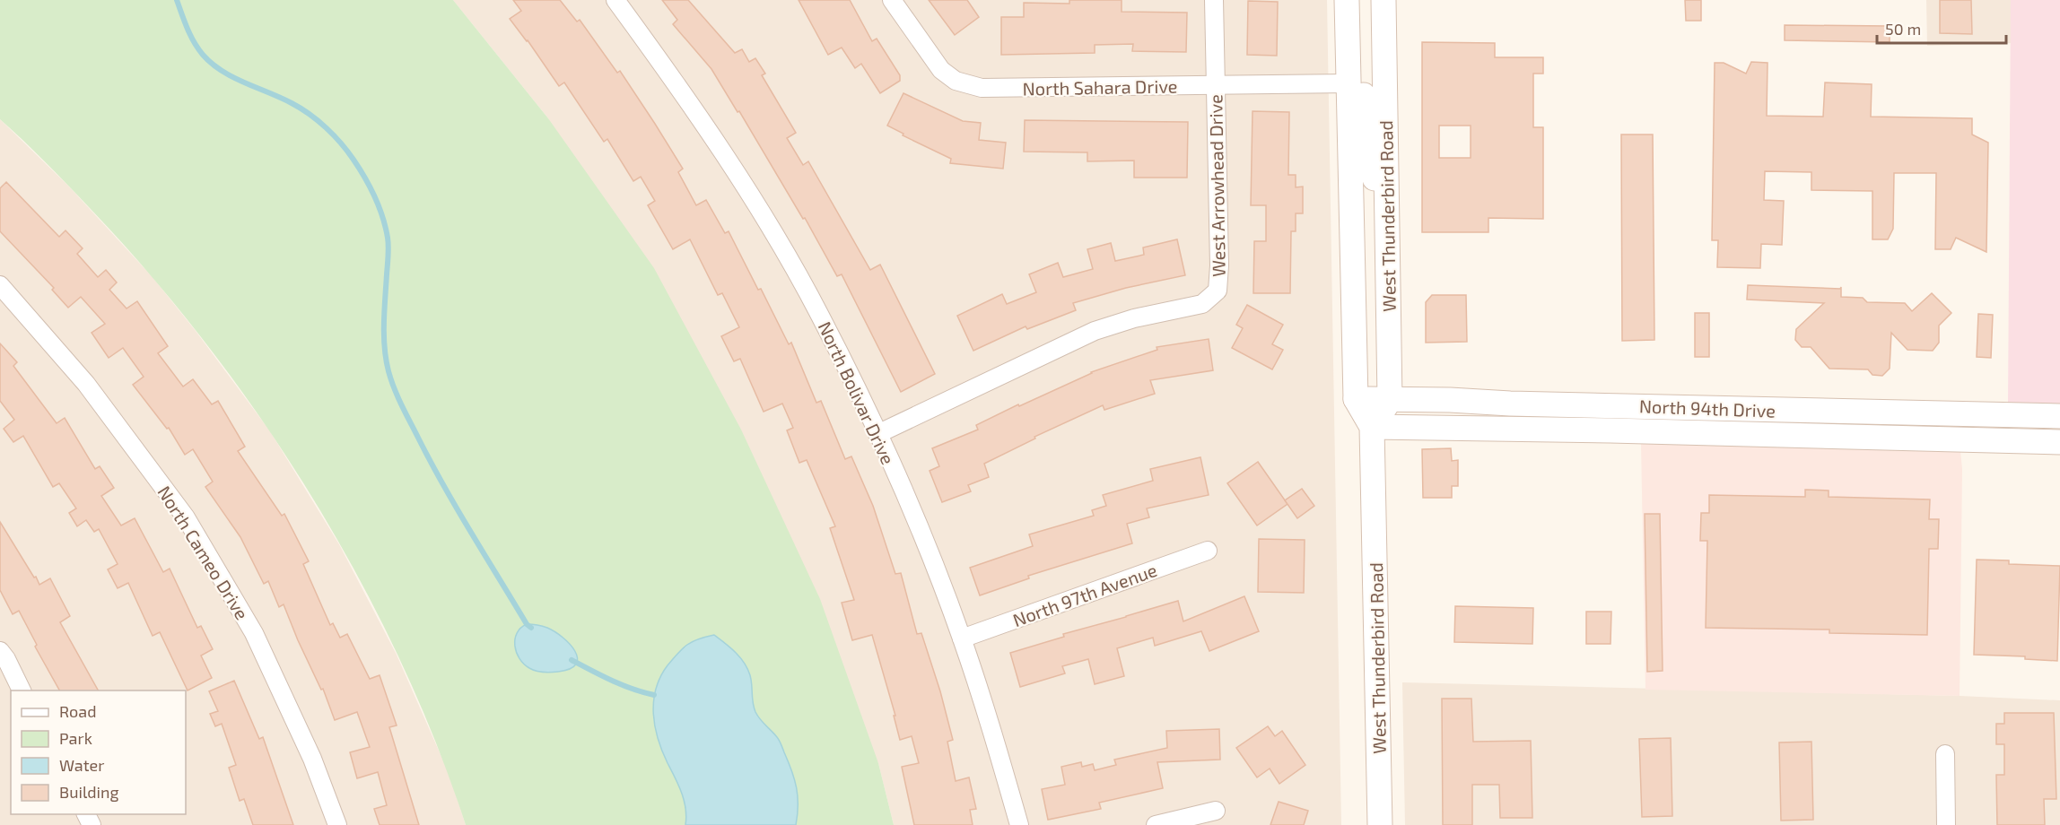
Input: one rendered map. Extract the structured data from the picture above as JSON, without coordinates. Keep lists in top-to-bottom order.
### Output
{
  "streets": {
    "street": [
      "North Sahara Drive",
      "West Arrowhead Drive",
      "West Thunderbird Road",
      "North Bolivar Drive",
      "North 94th Drive",
      "North Cameo Drive",
      "North 97th Avenue"
    ]
  },
  "crossings": [
    ["North Sahara Drive", "West Arrowhead Drive"],
    ["North Sahara Drive", "West Thunderbird Road"],
    ["West Arrowhead Drive", "North Bolivar Drive"],
    ["West Thunderbird Road", "North 94th Drive"],
    ["North Bolivar Drive", "North 97th Avenue"]
  ],
  "legend": [
    "Road",
    "Park",
    "Water",
    "Building"
  ],
  "scale_bar": "50 m"
}
